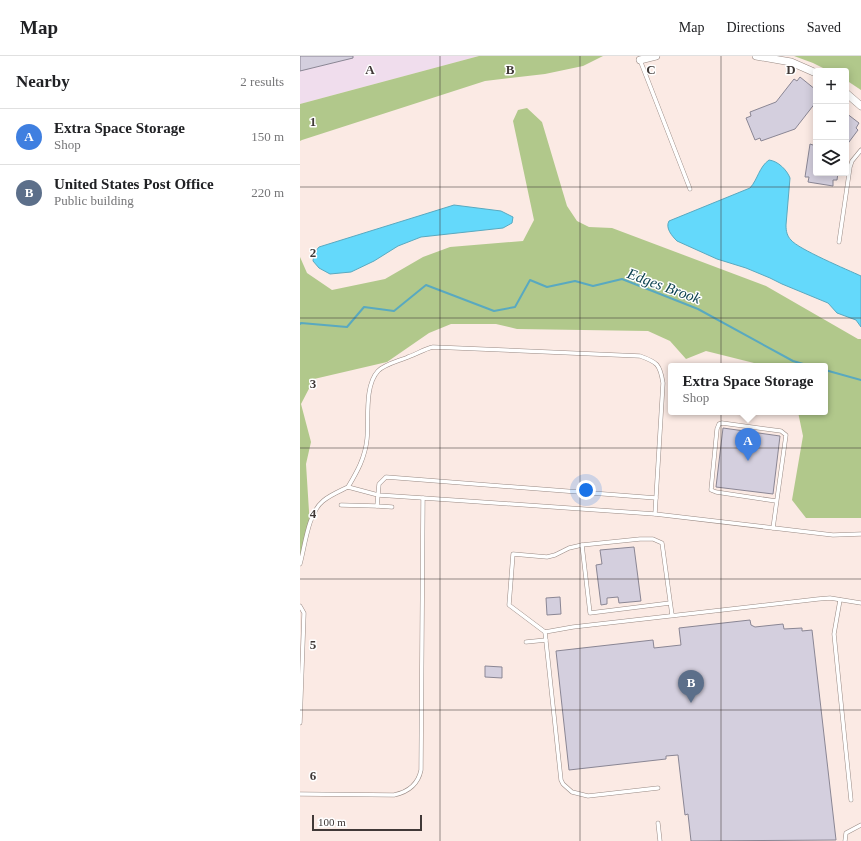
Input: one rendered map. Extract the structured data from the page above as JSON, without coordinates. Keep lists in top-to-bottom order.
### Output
{
  "water": ["Edges Brook"],
  "scale_bar": "100 m",
  "page": {
    "header": "Map",
    "nav": ["Map", "Directions", "Saved"],
    "heading": ["Nearby", "2 results"],
    "map_buttons": ["+", "−"],
    "list": [
      {
        "mark": "A",
        "name": "Extra Space Storage",
        "note": "Shop",
        "value": "150 m"
      },
      {
        "mark": "B",
        "name": "United States Post Office",
        "note": "Public building",
        "value": "220 m"
      }
    ],
    "popup": ["Extra Space Storage", "Shop"],
    "pins": ["A", "B"],
    "scale": "100 m"
  },
  "grid": {
    "columns": [
      "A",
      "B",
      "C",
      "D"
    ],
    "rows": [
      "1",
      "2",
      "3",
      "4",
      "5",
      "6"
    ]
  }
}
